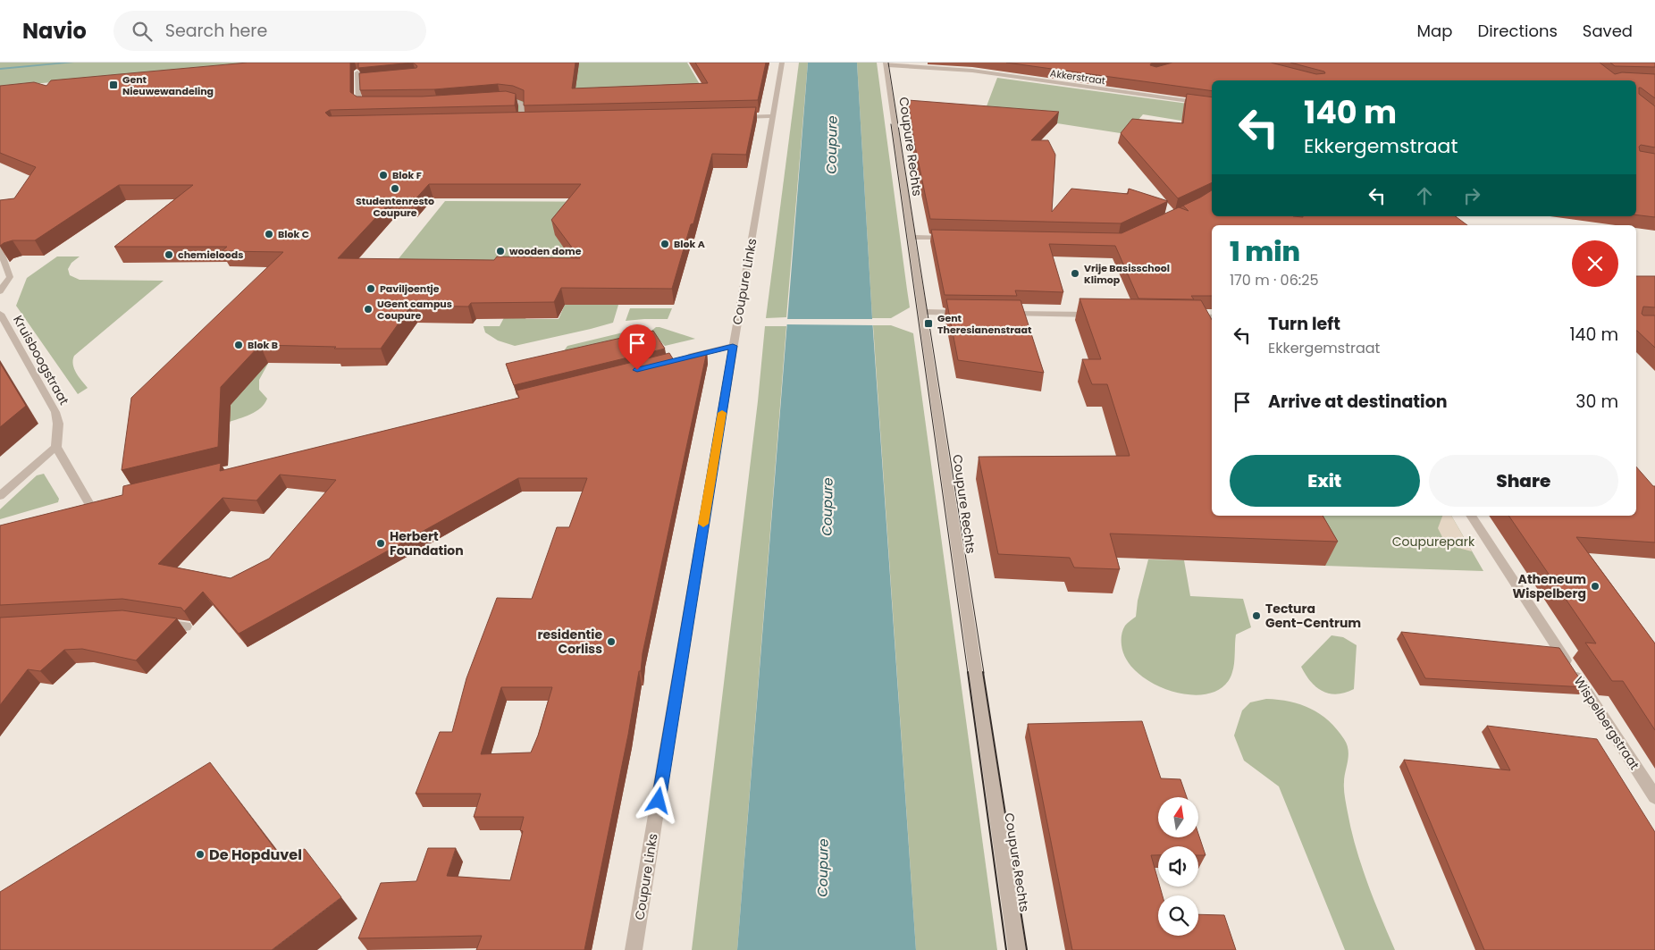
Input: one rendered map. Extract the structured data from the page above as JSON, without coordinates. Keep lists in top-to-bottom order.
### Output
{
  "streets": {
    "street": [
      "Akkerstraat",
      "Coupure Rechts",
      "Coupure Links",
      "Kruisboogstraat",
      "Wispelbergstraat"
    ]
  },
  "crossings": [
    ["Akkerstraat", "Coupure Rechts"]
  ],
  "water": ["Coupure"],
  "parks": ["Coupurepark"],
  "places": {
    "transit": ["Gent Nieuwewandeling", "Gent Theresianenstraat"],
    "other": [
      "Blok F",
      "Studentenresto Coupure",
      "Blok C",
      "Blok A",
      "wooden dome",
      "chemieloods",
      "Vrije Basisschool Klimop",
      "Paviljoentje",
      "UGent campus Coupure",
      "Blok B",
      "Herbert Foundation",
      "Atheneum Wispelberg",
      "Tectura Gent-Centrum",
      "residentie Corliss",
      "De Hopduvel"
    ]
  },
  "north": "top",
  "page": {
    "header": "Navio",
    "search": "Search here",
    "nav": ["Map", "Directions", "Saved"],
    "turn": ["140 m", "Ekkergemstraat"],
    "heading": ["1 min", "170 m · 06:25"],
    "list": [
      {
        "name": "Turn left",
        "note": "Ekkergemstraat",
        "value": "140 m"
      },
      {
        "name": "Arrive at destination",
        "value": "30 m"
      }
    ],
    "buttons": ["Exit", "Share"]
  }
}
